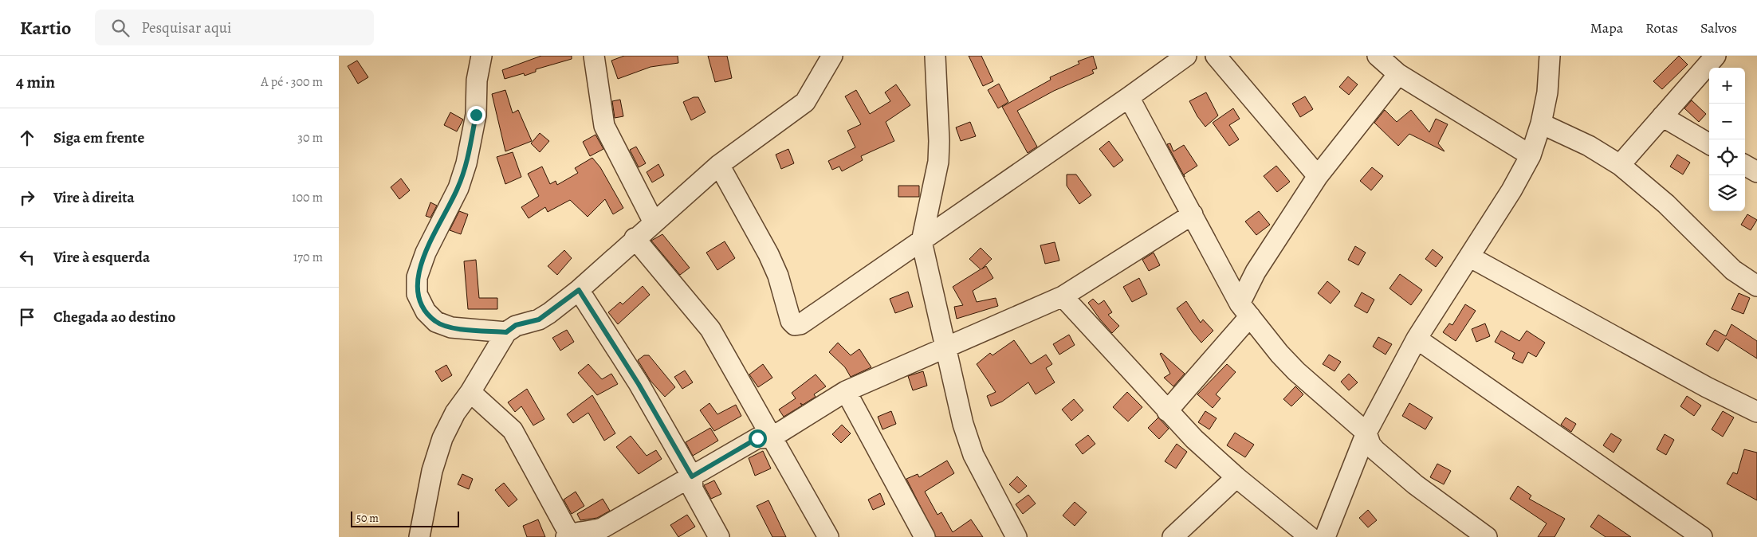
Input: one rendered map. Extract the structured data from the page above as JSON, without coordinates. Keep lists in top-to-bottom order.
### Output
{
  "scale_bar": "50 m",
  "page": {
    "header": "Kartio",
    "search": "Pesquisar aqui",
    "nav": ["Mapa", "Rotas", "Salvos"],
    "heading": ["4 min", "A pé · 300 m"],
    "map_buttons": ["+", "−"],
    "list": [
      ["Siga em frente", "30 m"],
      ["Vire à direita", "100 m"],
      ["Vire à esquerda", "170 m"],
      "Chegada ao destino"
    ],
    "scale": "50 m"
  }
}
